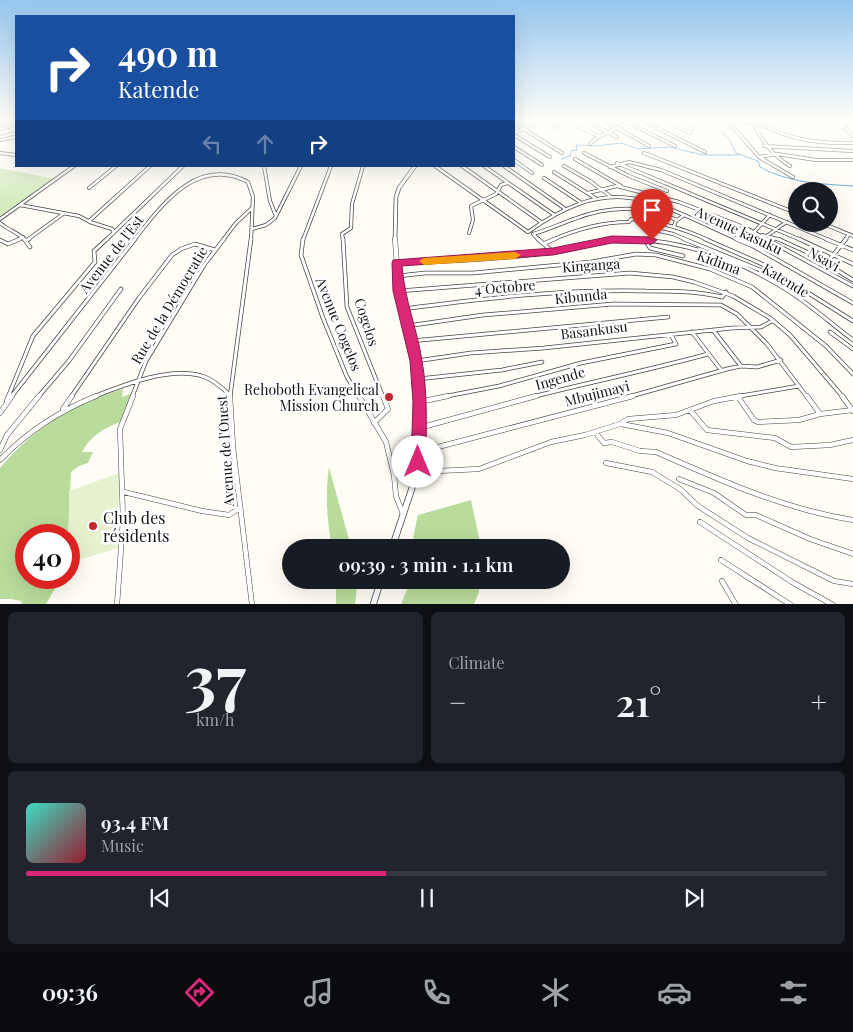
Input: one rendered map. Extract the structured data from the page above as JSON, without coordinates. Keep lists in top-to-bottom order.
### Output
{
  "streets": {
    "street": [
      "Avenue kasuku",
      "Avenue de l'Est",
      "Nsayi",
      "Kidima",
      "Kinganga",
      "Katende",
      "4 Octobre",
      "Kibunda",
      "Rue de la Démocratie",
      "Cogelos",
      "Avenue Cogelos",
      "Basankusu",
      "Ingende",
      "Mbujimayi",
      "Avenue de l'Ouest"
    ]
  },
  "crossings": [
    ["Avenue de l'Est", "Rue de la Démocratie"],
    ["Avenue de l'Est", "Avenue de l'Ouest"],
    ["Kinganga", "4 Octobre"],
    ["Kinganga", "Basankusu"],
    ["Kibunda", "Basankusu"],
    ["Kibunda", "Mbujimayi"],
    ["Rue de la Démocratie", "Avenue de l'Ouest"],
    ["Cogelos", "Avenue Cogelos"]
  ],
  "places": ["Rehoboth Evangelical Mission Church", "Club des résidents"],
  "page": {
    "turn": ["490 m", "Katende"],
    "limit": "40",
    "trip": "09:39 · 3 min · 1.1 km",
    "tile": [
      ["37", "km/h"],
      "Climate"
    ],
    "heat": ["−", "21°", "+"],
    "song": ["93.4 FM", "Music"],
    "tabs": "09:36"
  }
}
